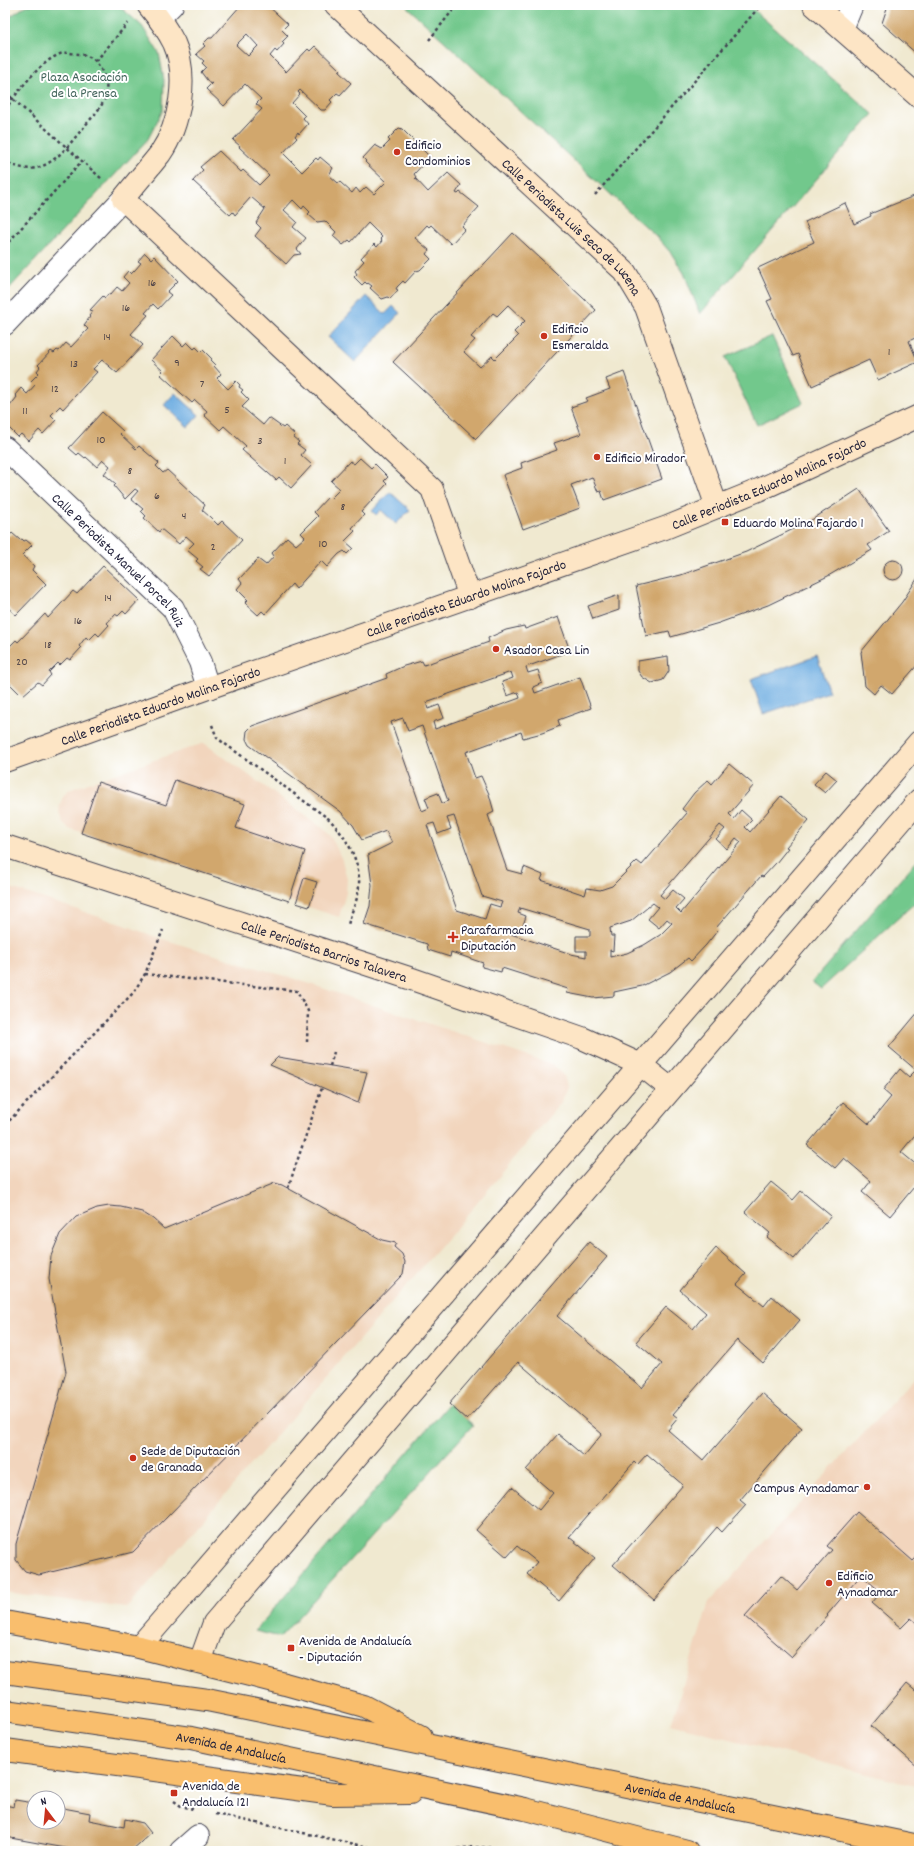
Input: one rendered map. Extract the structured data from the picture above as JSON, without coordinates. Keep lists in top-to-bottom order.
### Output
{
  "streets": {
    "main road": ["Avenida de Andalucía"],
    "street": [
      "Calle Periodista Luis Seco de Lucena",
      "Calle Periodista Eduardo Molina Fajardo",
      "Calle Periodista Manuel Porcel Ruiz",
      "Calle Periodista Barrios Talavera"
    ]
  },
  "crossings": [
    ["Calle Periodista Luis Seco de Lucena", "Calle Periodista Eduardo Molina Fajardo"],
    ["Calle Periodista Eduardo Molina Fajardo", "Calle Periodista Manuel Porcel Ruiz"]
  ],
  "parks": ["Plaza Asociación de la Prensa"],
  "places": {
    "other": [
      "Edificio Condominios",
      "Edificio Esmeralda",
      "Edificio Mirador",
      "Asador Casa Lin",
      "Sede de Diputación de Granada",
      "Campus Aynadamar",
      "Edificio Aynadamar"
    ],
    "transit": ["Eduardo Molina Fajardo 1", "Avenida de Andalucía - Diputación", "Avenida de Andalucía 121"],
    "health": ["Parafarmacia Diputación"]
  },
  "house_numbers": [
    "16",
    "16",
    "14",
    "1",
    "9",
    "13",
    "7",
    "12",
    "5",
    "11",
    "10",
    "3",
    "1",
    "8",
    "6",
    "8",
    "4",
    "10",
    "2",
    "14",
    "16",
    "18",
    "20"
  ],
  "north": "top"
}
